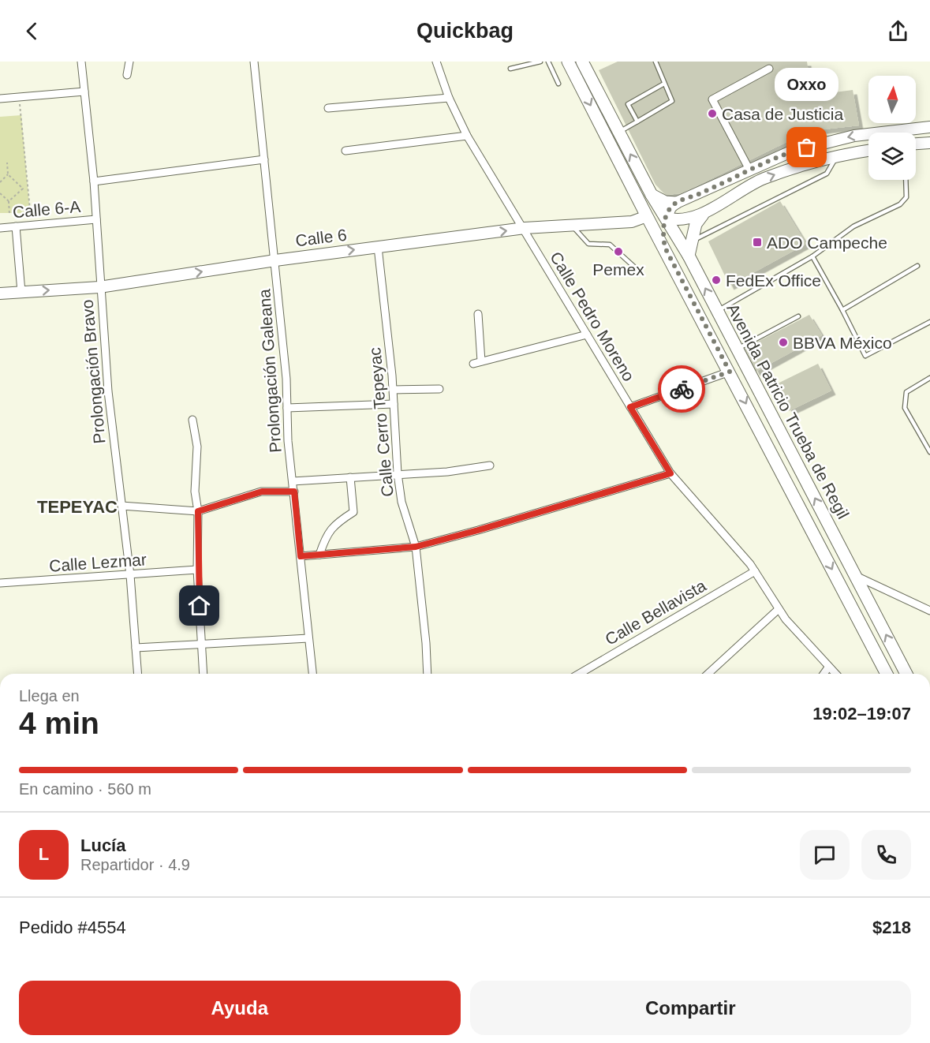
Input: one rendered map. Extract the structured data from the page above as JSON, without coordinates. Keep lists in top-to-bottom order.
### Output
{
  "streets": {
    "main road": ["Avenida Patricio Trueba de Regil"],
    "street": [
      "Calle 6-A",
      "Calle 6",
      "Calle Pedro Moreno",
      "Prolongación Galeana",
      "Prolongación Bravo",
      "Calle Cerro Tepeyac",
      "Calle Lezmar",
      "Calle Bellavista"
    ]
  },
  "crossings": [
    ["Calle 6-A", "Prolongación Bravo"],
    ["Calle 6", "Calle Pedro Moreno"],
    ["Calle 6", "Prolongación Galeana"],
    ["Calle 6", "Prolongación Bravo"],
    ["Calle 6", "Avenida Patricio Trueba de Regil"],
    ["Calle 6", "Calle Cerro Tepeyac"],
    ["Calle Pedro Moreno", "Calle Bellavista"],
    ["Prolongación Bravo", "Calle Lezmar"]
  ],
  "one_way": ["Calle 6"],
  "districts": ["TEPEYAC"],
  "places": {
    "other": [
      "Casa de Justicia",
      "Oxxo",
      "Pemex",
      "FedEx Office",
      "BBVA México"
    ],
    "transit": ["ADO Campeche"]
  },
  "north": "top",
  "page": {
    "header": "Quickbag",
    "bubble": "Oxxo",
    "heading": ["4 min", "Llega en", "19:02–19:07"],
    "panel": [
      "Lucía",
      "Repartidor · 4.9",
      "Pedido #4554",
      "$218"
    ],
    "bar": "En camino · 560 m",
    "round": "L",
    "buttons": ["Ayuda", "Compartir"]
  }
}
